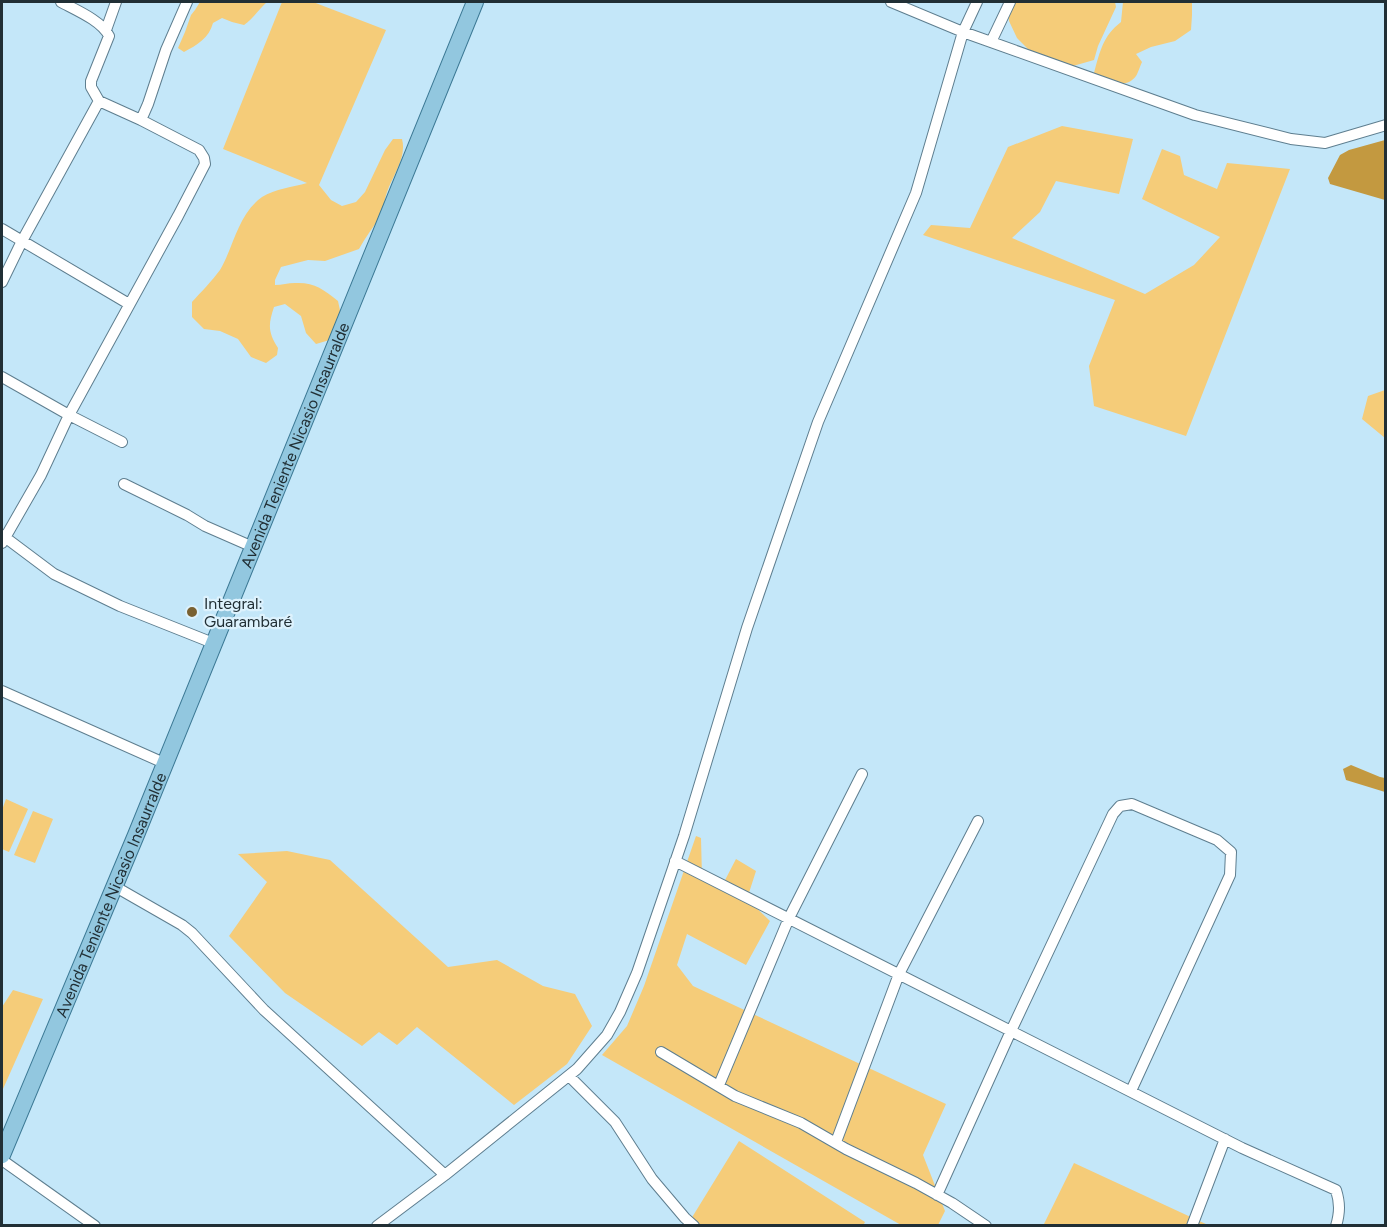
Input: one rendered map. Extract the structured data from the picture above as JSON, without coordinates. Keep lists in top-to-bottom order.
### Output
{
  "streets": {
    "main road": ["Avenida Teniente Nicasio Insaurralde"]
  },
  "places": ["Integral: Guarambaré"]
}
